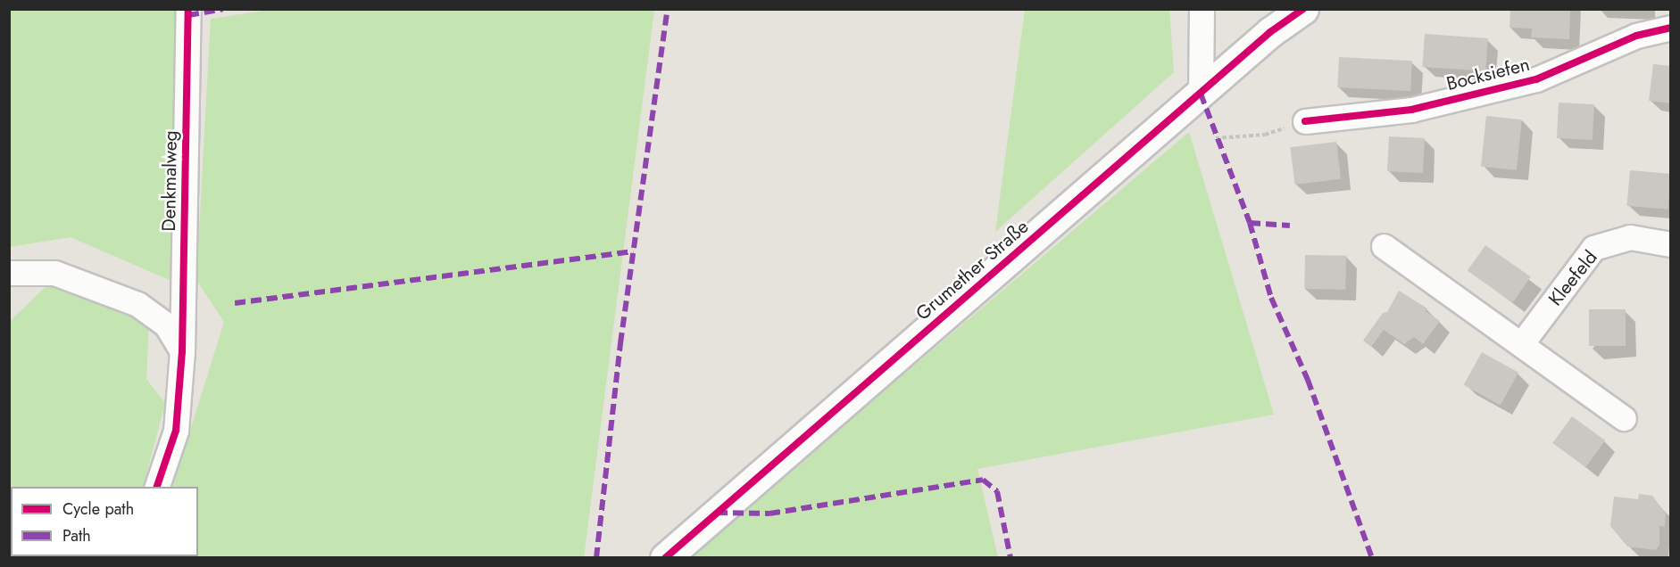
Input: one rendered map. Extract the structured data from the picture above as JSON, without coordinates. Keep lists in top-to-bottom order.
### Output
{
  "streets": {
    "street": [
      "Bocksiefen",
      "Denkmalweg",
      "Grumether Straße",
      "Kleefeld"
    ]
  },
  "legend": ["Cycle path", "Path"]
}
